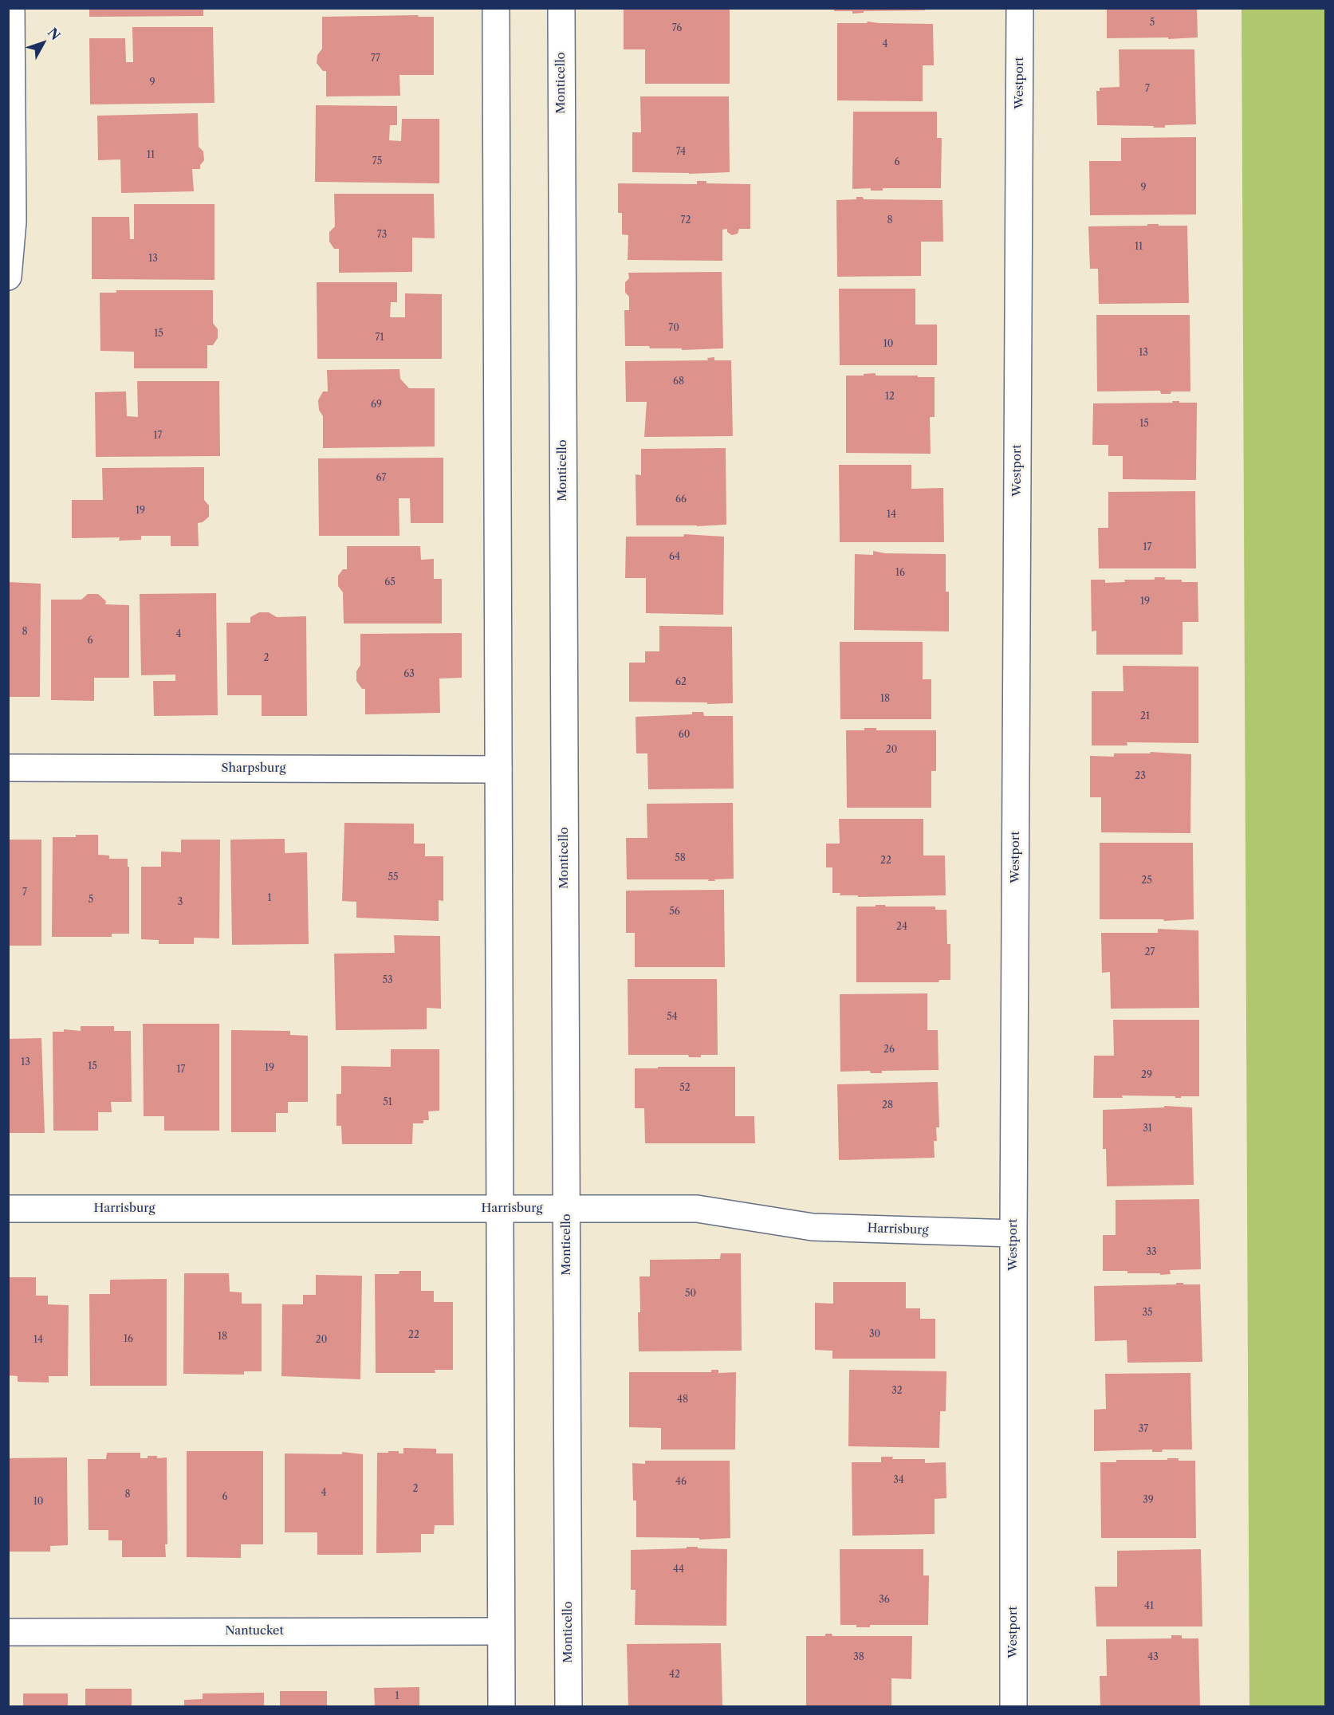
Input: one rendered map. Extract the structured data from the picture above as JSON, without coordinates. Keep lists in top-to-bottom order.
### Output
{
  "streets": {
    "street": [
      "Monticello",
      "Westport",
      "Sharpsburg",
      "Harrisburg",
      "Nantucket"
    ]
  },
  "crossings": [
    ["Monticello", "Harrisburg"],
    ["Westport", "Harrisburg"]
  ],
  "house_numbers": [
    "5",
    "76",
    "4",
    "77",
    "9",
    "7",
    "74",
    "11",
    "75",
    "6",
    "9",
    "72",
    "8",
    "73",
    "11",
    "13",
    "70",
    "15",
    "71",
    "10",
    "13",
    "68",
    "12",
    "69",
    "15",
    "17",
    "67",
    "66",
    "19",
    "14",
    "17",
    "64",
    "16",
    "65",
    "19",
    "8",
    "4",
    "6",
    "2",
    "63",
    "62",
    "18",
    "21",
    "60",
    "20",
    "23",
    "58",
    "22",
    "55",
    "25",
    "7",
    "1",
    "5",
    "3",
    "56",
    "24",
    "27",
    "53",
    "54",
    "26",
    "13",
    "15",
    "19",
    "17",
    "29",
    "52",
    "51",
    "28",
    "31",
    "33",
    "50",
    "35",
    "30",
    "22",
    "18",
    "16",
    "14",
    "20",
    "32",
    "48",
    "37",
    "34",
    "46",
    "2",
    "4",
    "8",
    "6",
    "39",
    "10",
    "44",
    "36",
    "41",
    "38",
    "43",
    "42",
    "1"
  ],
  "north": "top right"
}
